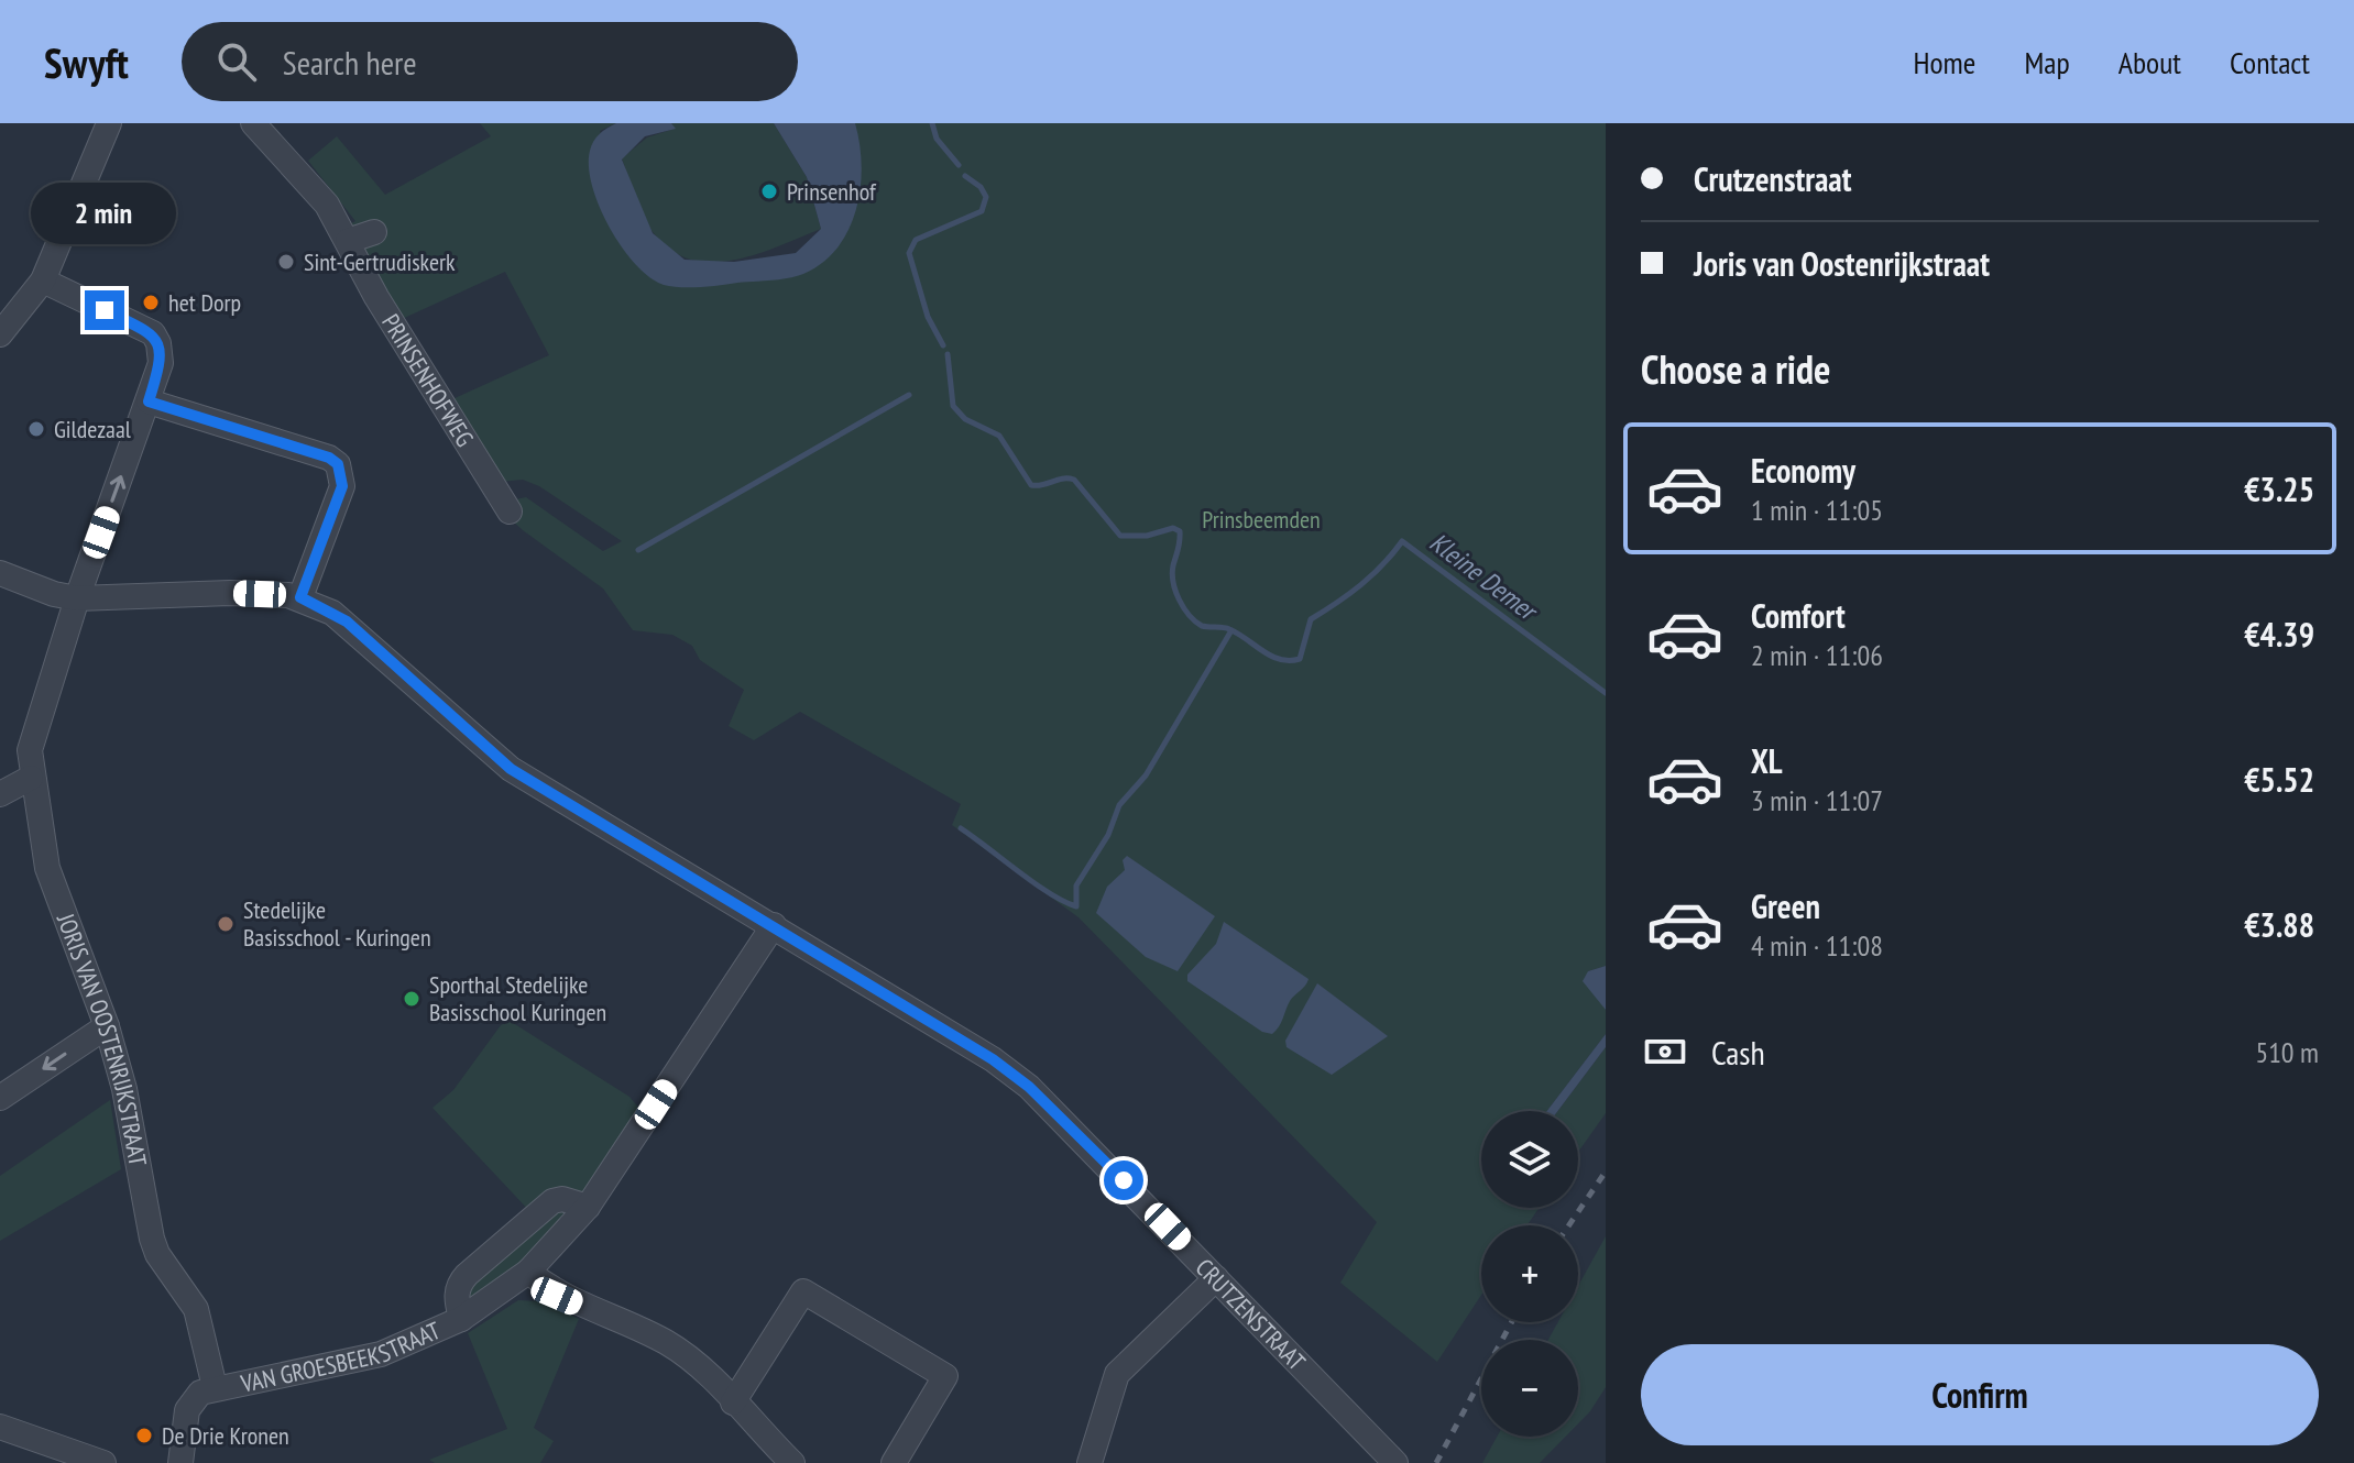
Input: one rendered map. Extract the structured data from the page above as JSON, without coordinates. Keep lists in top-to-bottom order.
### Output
{
  "streets": {
    "street": [
      "PRINSENHOFWEG",
      "JORIS VAN OOSTENRIJKSTRAAT",
      "CRUTZENSTRAAT",
      "VAN GROESBEEKSTRAAT"
    ]
  },
  "crossings": [
    ["JORIS VAN OOSTENRIJKSTRAAT", "CRUTZENSTRAAT"],
    ["JORIS VAN OOSTENRIJKSTRAAT", "VAN GROESBEEKSTRAAT"],
    ["CRUTZENSTRAAT", "VAN GROESBEEKSTRAAT"]
  ],
  "water": ["Kleine Demer"],
  "parks": ["Prinsbeemden"],
  "places": [
    "Prinsenhof",
    "Sint-Gertrudiskerk",
    "het Dorp",
    "Gildezaal",
    "Stedelijke Basisschool - Kuringen",
    "Sporthal Stedelijke Basisschool Kuringen",
    "De Drie Kronen"
  ],
  "page": {
    "header": "Swyft",
    "search": "Search here",
    "nav": [
      "Home",
      "Map",
      "About",
      "Contact"
    ],
    "banner": ["Crutzenstraat", "Joris van Oostenrijkstraat"],
    "bubble": "2 min",
    "heading": "Choose a ride",
    "list": [
      {
        "name": "Economy",
        "note": "1 min · 11:05",
        "value": "€3.25"
      },
      {
        "name": "Comfort",
        "note": "2 min · 11:06",
        "value": "€4.39"
      },
      {
        "name": "XL",
        "note": "3 min · 11:07",
        "value": "€5.52"
      },
      {
        "name": "Green",
        "note": "4 min · 11:08",
        "value": "€3.88"
      }
    ],
    "pay": ["Cash", "510 m"],
    "map_buttons": ["+", "−"],
    "buttons": "Confirm"
  }
}
